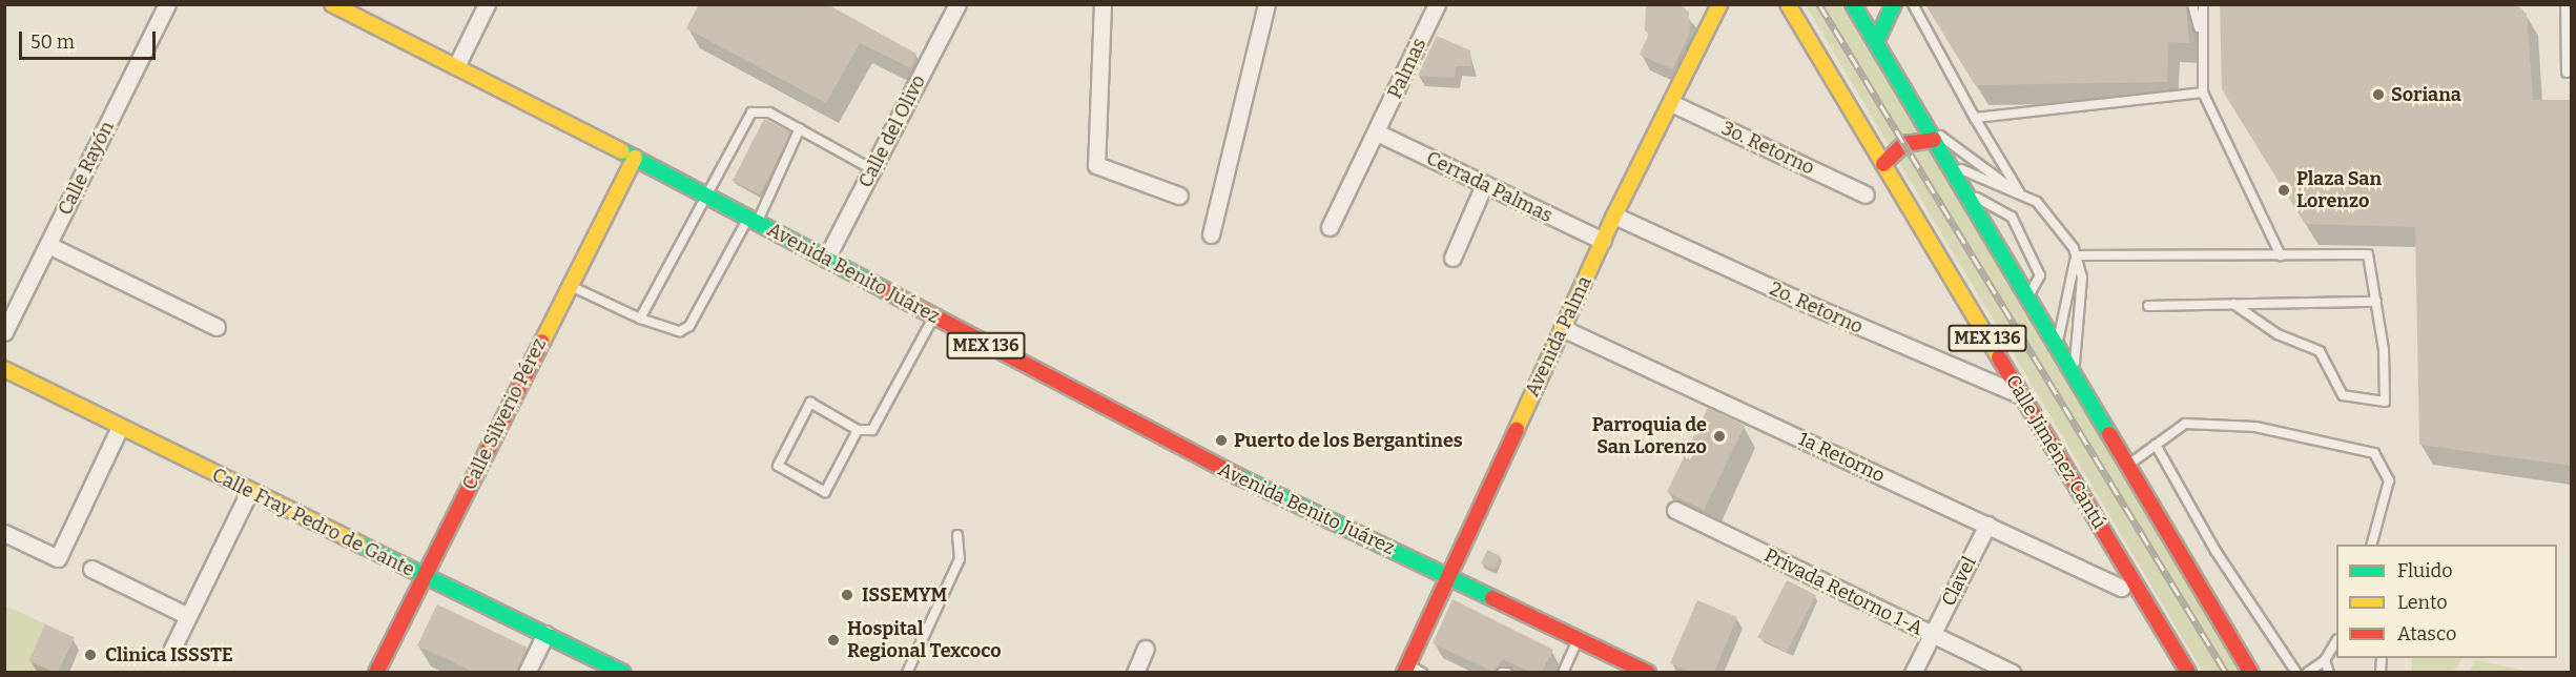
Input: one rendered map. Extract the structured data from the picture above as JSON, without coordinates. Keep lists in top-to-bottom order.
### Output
{
  "streets": {
    "main road": [
      "Avenida Benito Juárez",
      "Avenida Palma",
      "MEX 136",
      "Calle Silverio Pérez",
      "Calle Jiménez Cantú",
      "Calle Fray Pedro de Gante"
    ],
    "street": [
      "Palmas",
      "Calle del Olivo",
      "3o. Retorno",
      "Calle Rayón",
      "Cerrada Palmas",
      "2o. Retorno",
      "1a Retorno",
      "Clavel",
      "Privada Retorno 1-A"
    ]
  },
  "crossings": [
    ["Palmas", "Cerrada Palmas"],
    ["Calle del Olivo", "Avenida Benito Juárez"],
    ["3o. Retorno", "Avenida Palma"],
    ["Cerrada Palmas", "Avenida Palma"],
    ["Avenida Benito Juárez", "Avenida Palma"],
    ["Avenida Benito Juárez", "Calle Silverio Pérez"],
    ["2o. Retorno", "Avenida Palma"],
    ["2o. Retorno", "Calle Jiménez Cantú"],
    ["Avenida Palma", "1a Retorno"],
    ["Calle Silverio Pérez", "Calle Fray Pedro de Gante"],
    ["1a Retorno", "Clavel"],
    ["Clavel", "Privada Retorno 1-A"]
  ],
  "places": [
    "Soriana",
    "Plaza San Lorenzo",
    "Parroquia de San Lorenzo",
    "Puerto de los Bergantines",
    "ISSEMYM",
    "Hospital Regional Texcoco",
    "Clinica ISSSTE"
  ],
  "legend": ["Fluido", "Lento", "Atasco"],
  "scale_bar": "50 m"
}
